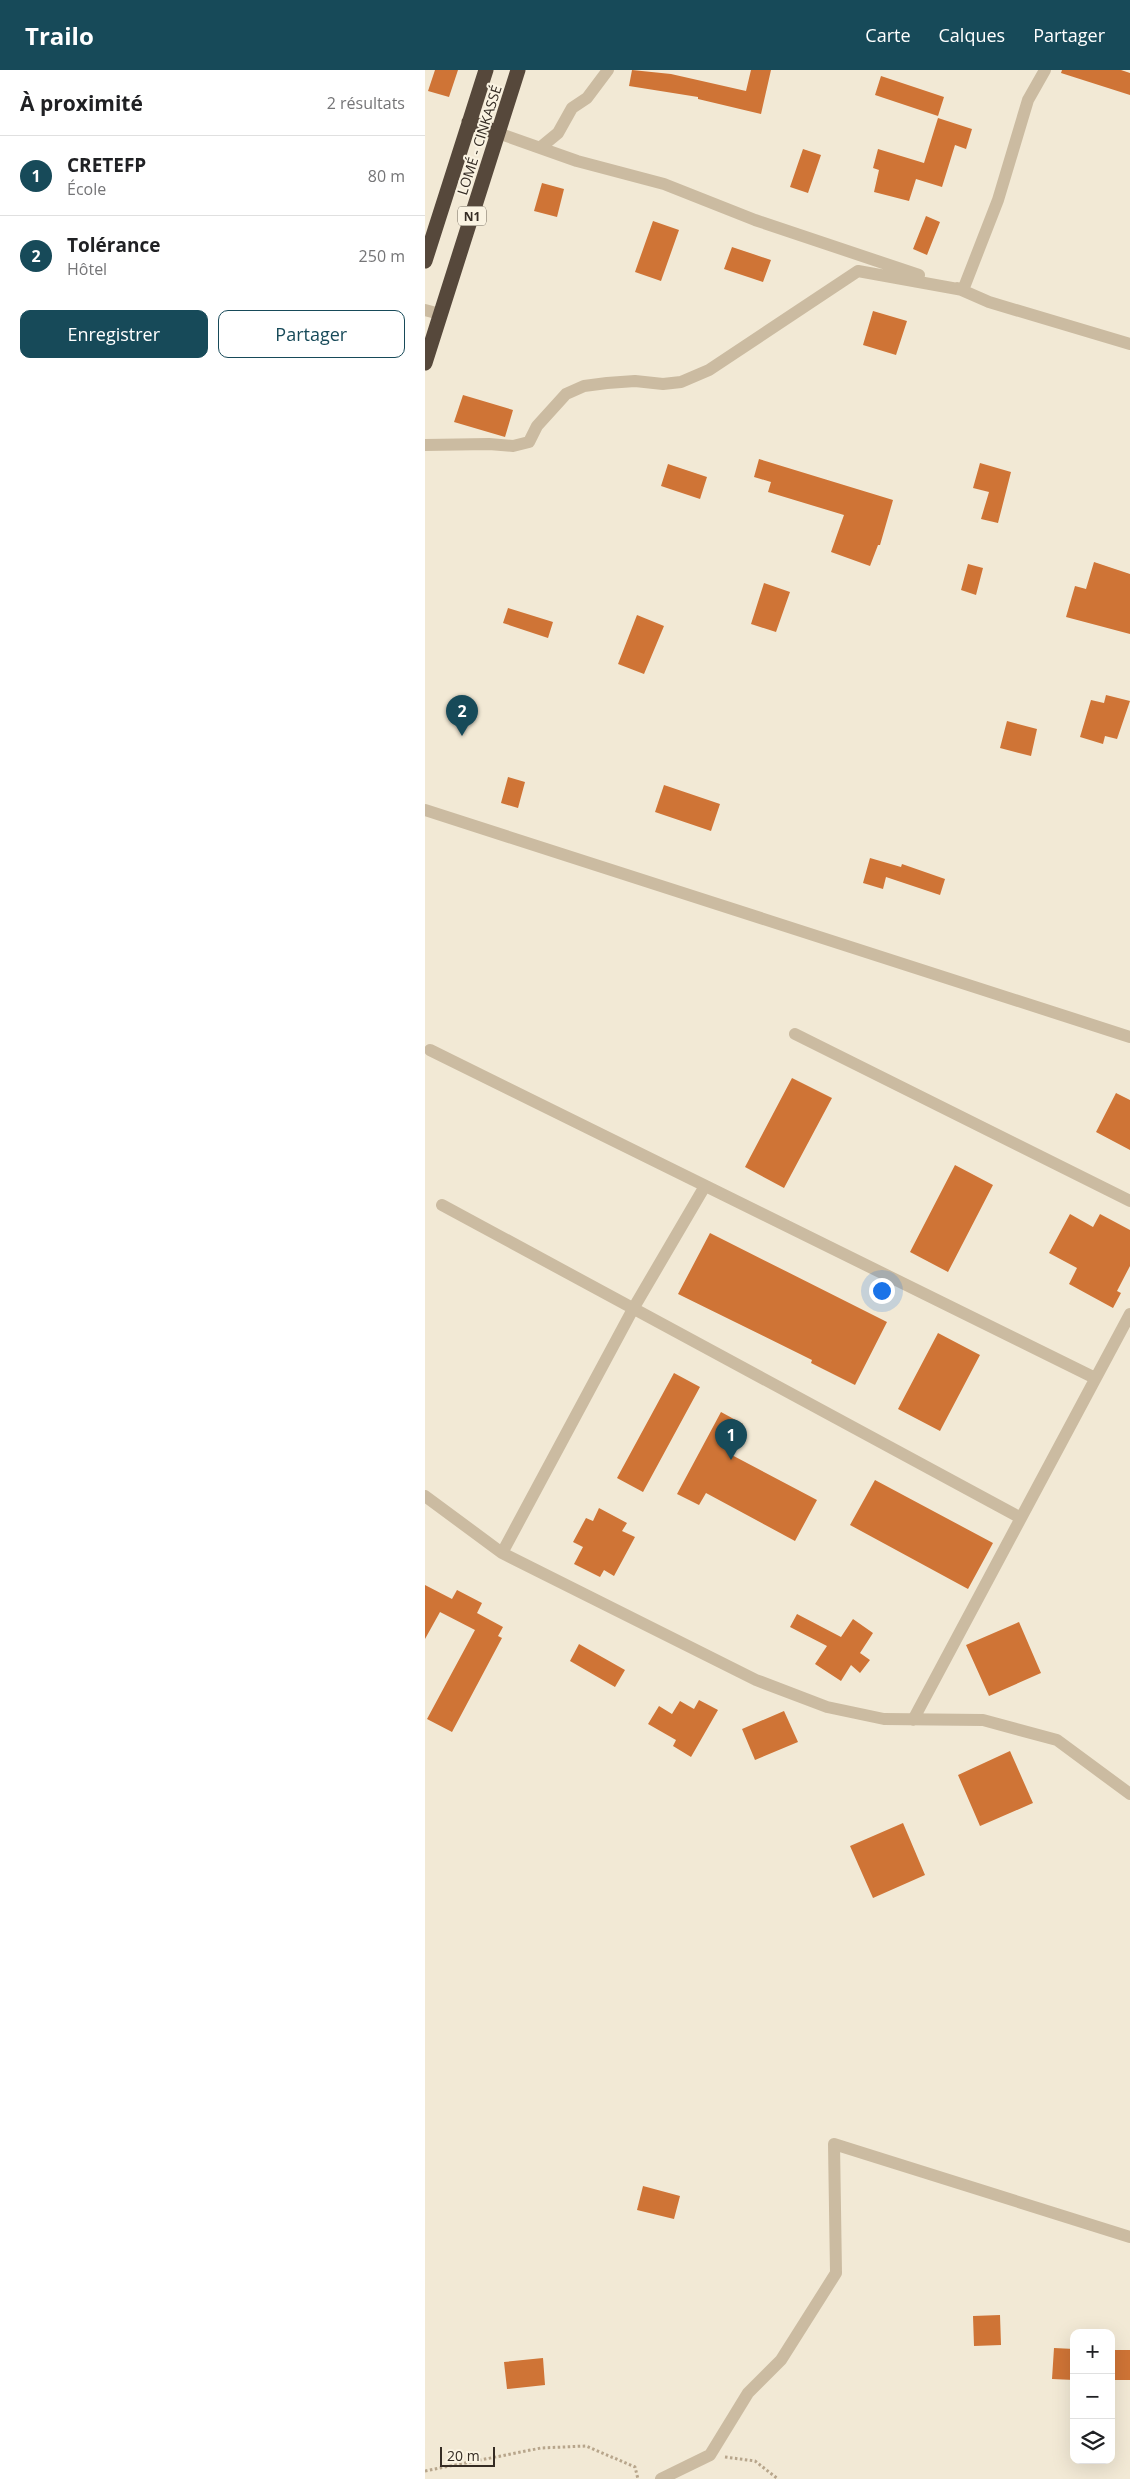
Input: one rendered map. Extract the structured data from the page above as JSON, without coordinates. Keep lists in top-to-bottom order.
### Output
{
  "streets": {
    "highway": ["LOMÉ - CINKASSÉ", "N1"]
  },
  "scale_bar": "20 m",
  "page": {
    "header": "Trailo",
    "nav": ["Carte", "Calques", "Partager"],
    "heading": ["À proximité", "2 résultats"],
    "list": [
      {
        "mark": "1",
        "name": "CRETEFP",
        "note": "École",
        "value": "80 m"
      },
      {
        "mark": "2",
        "name": "Tolérance",
        "note": "Hôtel",
        "value": "250 m"
      }
    ],
    "buttons": ["Enregistrer", "Partager"],
    "pins": ["2", "1"],
    "map_buttons": ["+", "−"],
    "scale": "20 m"
  }
}
